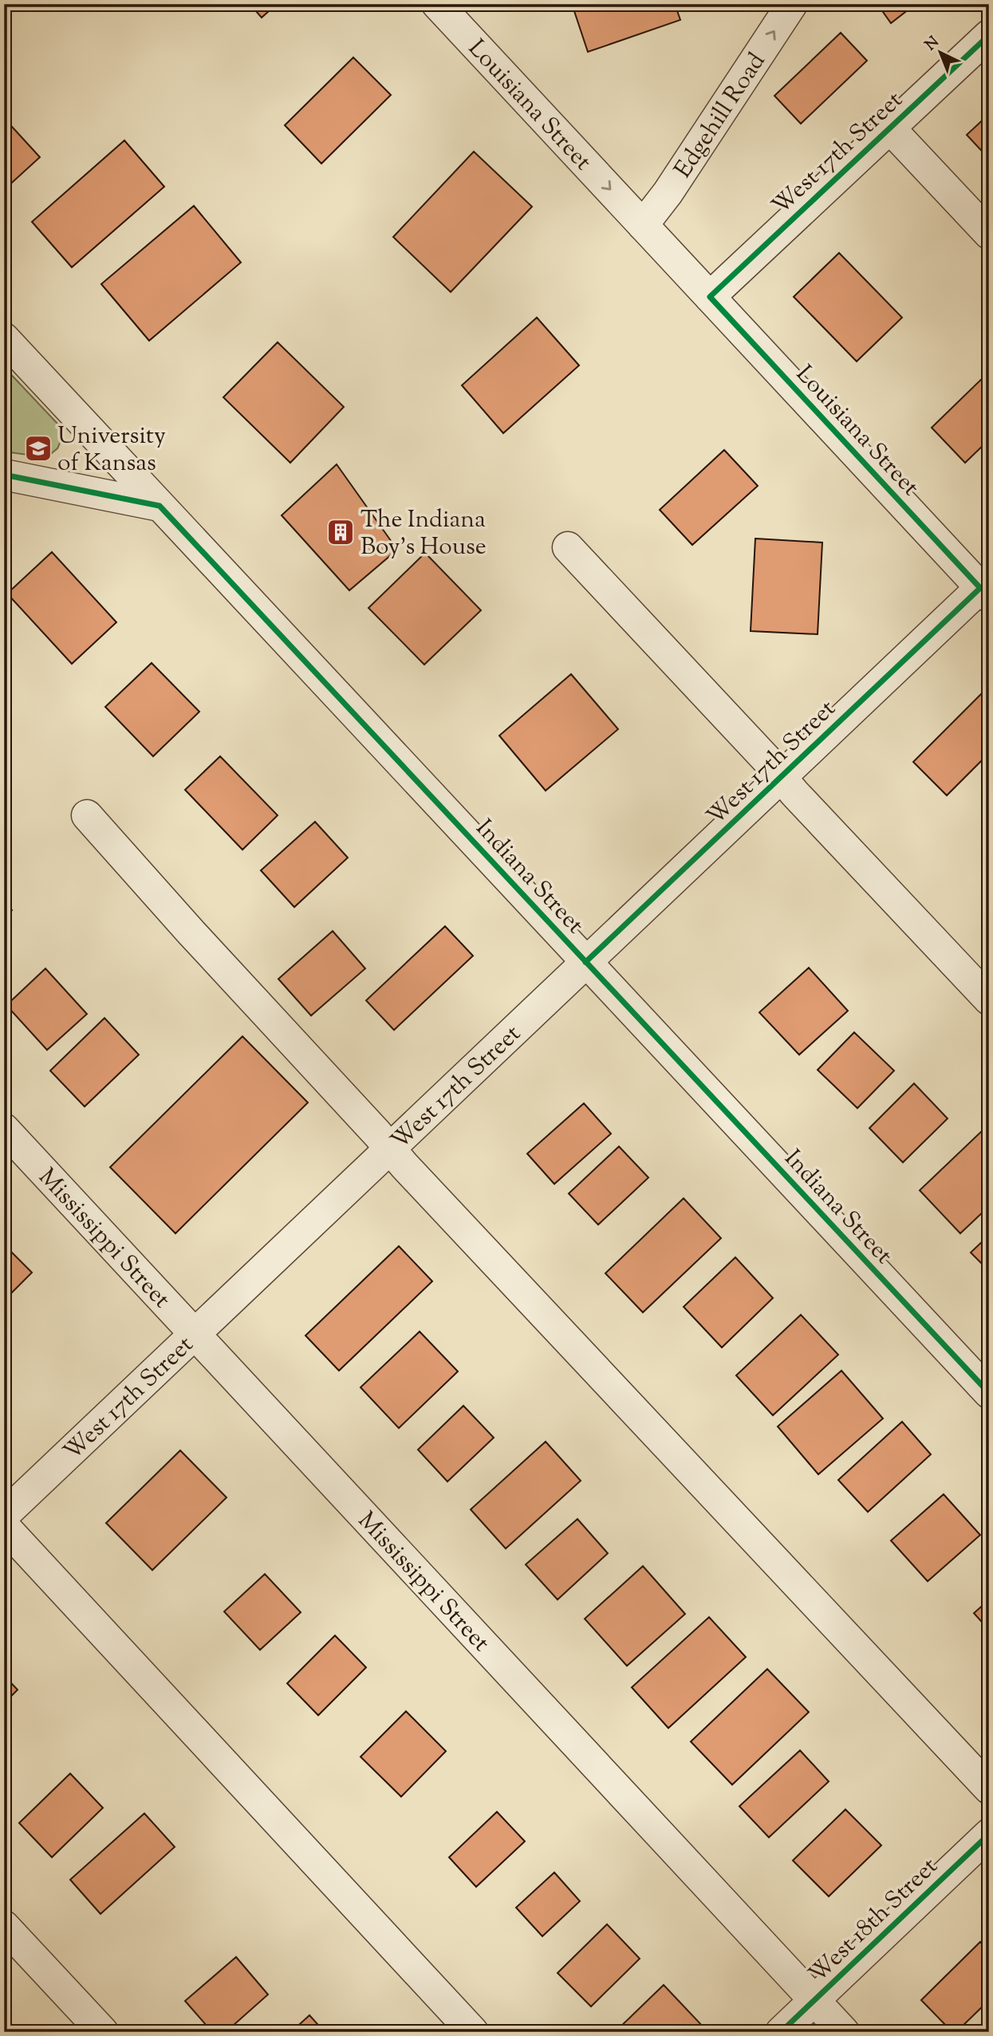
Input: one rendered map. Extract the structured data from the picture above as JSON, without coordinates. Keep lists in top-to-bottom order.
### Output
{
  "streets": {
    "street": [
      "Louisiana Street",
      "Edgehill Road",
      "West 17th Street",
      "Indiana Street",
      "Mississippi Street",
      "West 18th Street"
    ]
  },
  "crossings": [
    ["Louisiana Street", "Edgehill Road"],
    ["Louisiana Street", "West 17th Street"],
    ["West 17th Street", "Indiana Street"],
    ["West 17th Street", "Mississippi Street"],
    ["Mississippi Street", "West 18th Street"]
  ],
  "one_way": ["Louisiana Street", "Edgehill Road"],
  "places": {
    "school or university": ["University of Kansas"],
    "building": ["The Indiana Boy's House"]
  },
  "north": "top left"
}
